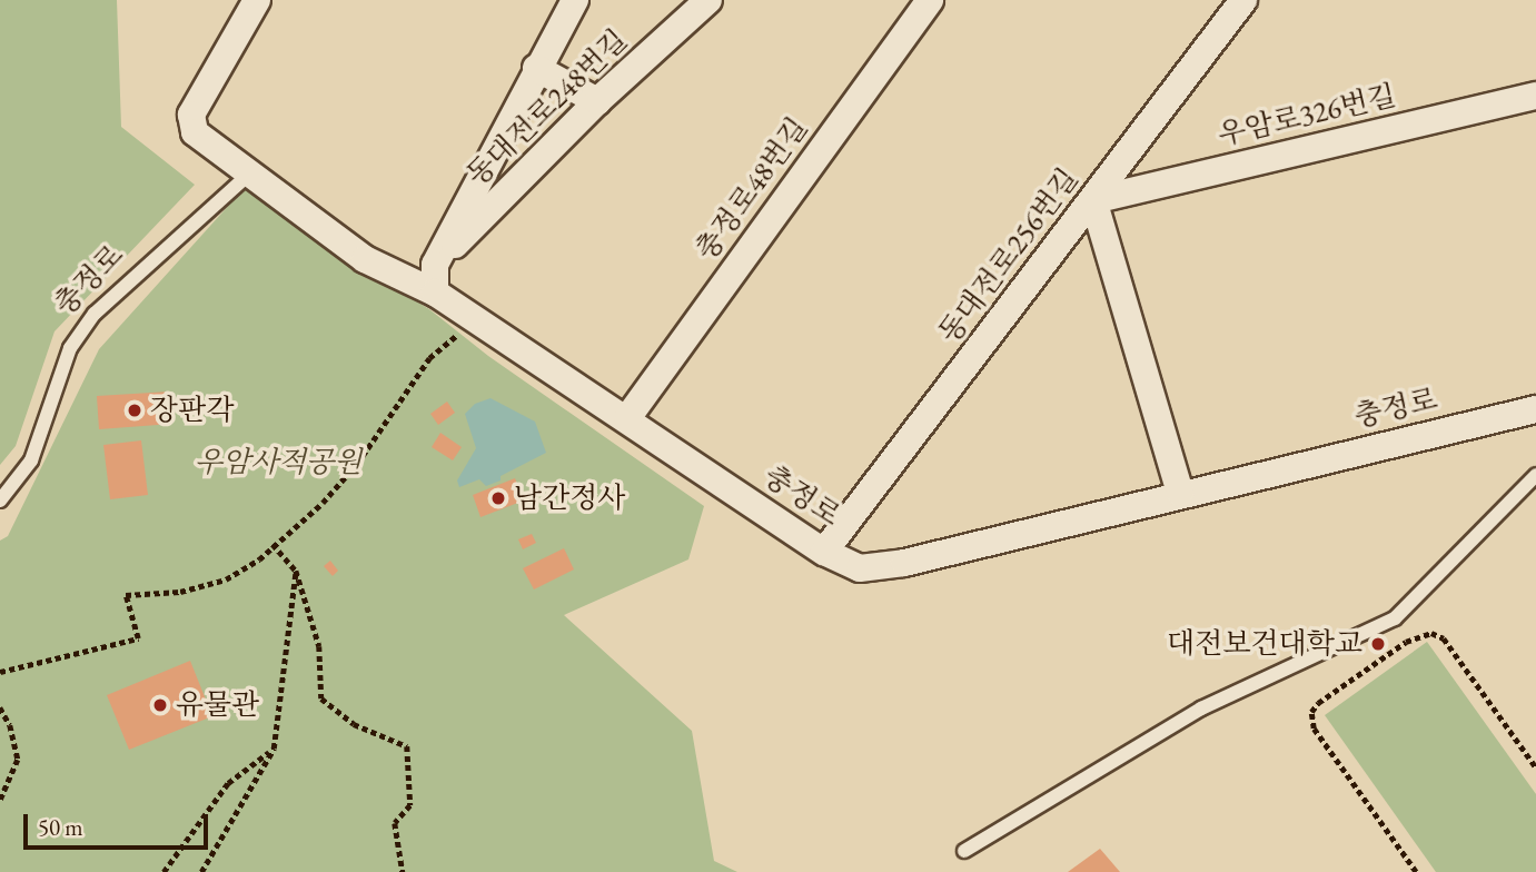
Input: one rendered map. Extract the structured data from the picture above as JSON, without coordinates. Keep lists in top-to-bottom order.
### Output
{
  "streets": {
    "street": [
      "동대전로248번길",
      "우암로326번길",
      "충정로48번길",
      "동대전로256번길",
      "충정로"
    ]
  },
  "crossings": [
    ["동대전로248번길", "충정로"],
    ["우암로326번길", "동대전로256번길"],
    ["충정로48번길", "충정로"],
    ["동대전로256번길", "충정로"]
  ],
  "parks": ["우암사적공원"],
  "places": [
    "장판각",
    "남간정사",
    "대전보건대학교",
    "유물관"
  ],
  "scale_bar": "50 m"
}
